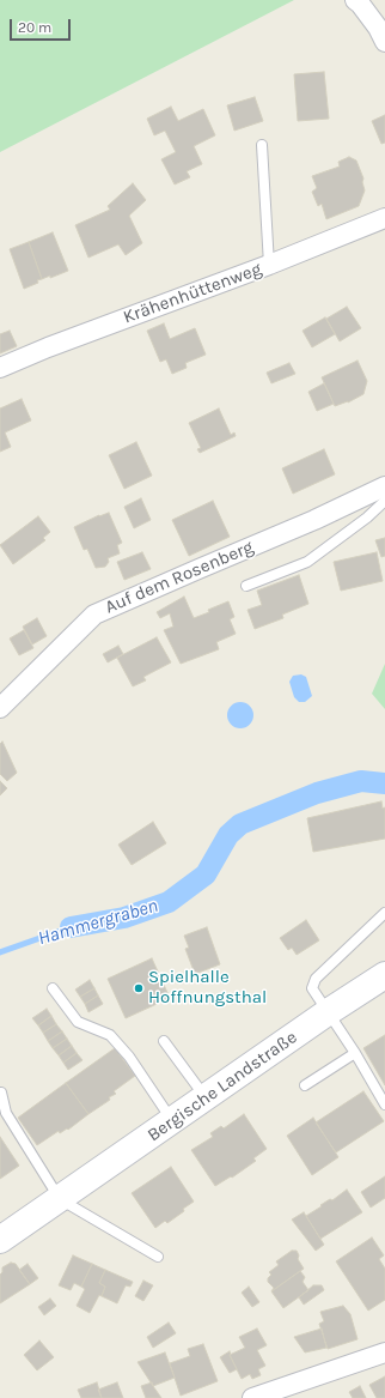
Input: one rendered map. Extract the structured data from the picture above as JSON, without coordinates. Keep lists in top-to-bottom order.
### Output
{
  "streets": {
    "main road": ["Bergische Landstraße"],
    "street": ["Krähenhüttenweg", "Auf dem Rosenberg"]
  },
  "water": ["Hammergraben"],
  "places": ["Spielhalle Hoffnungsthal"],
  "scale_bar": "20 m"
}
